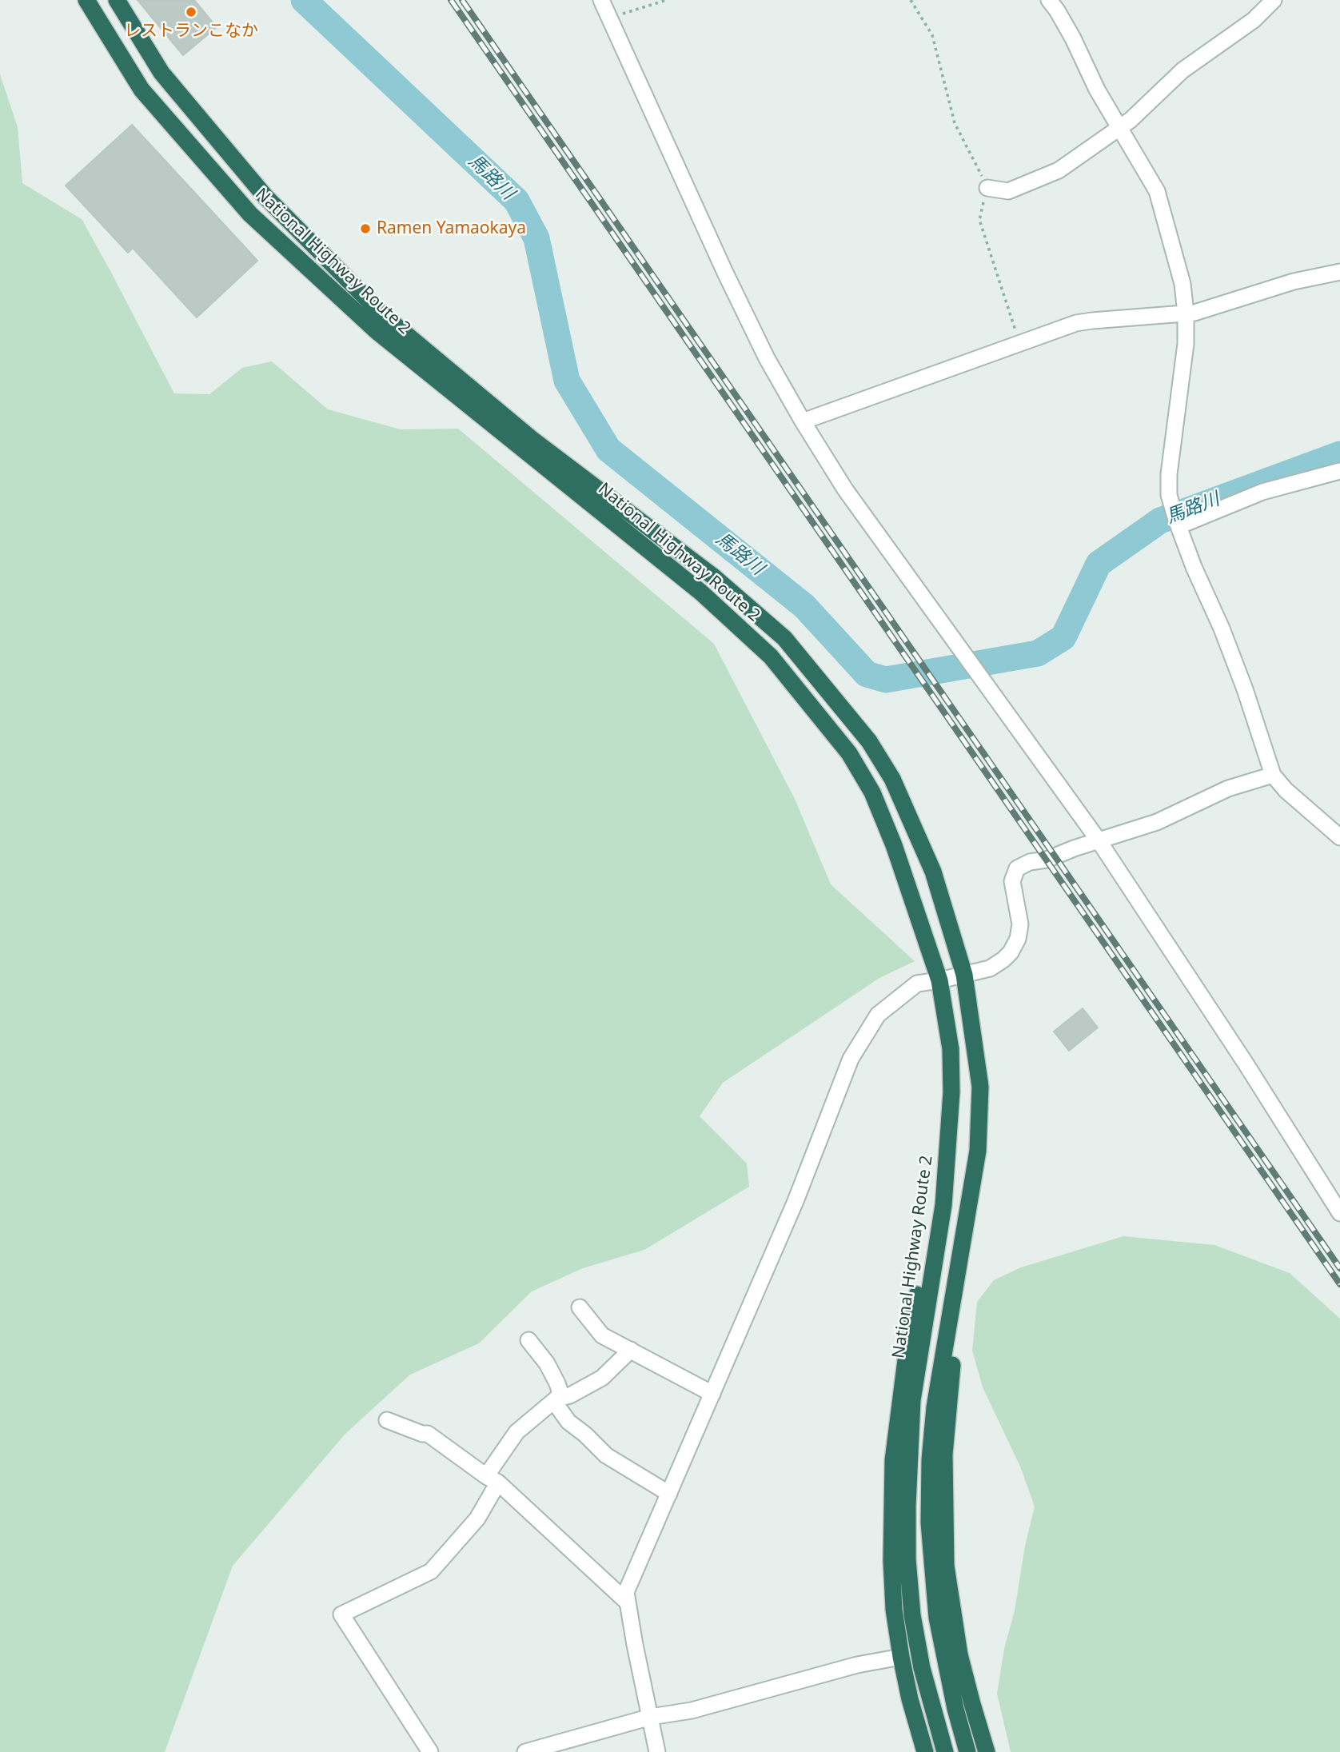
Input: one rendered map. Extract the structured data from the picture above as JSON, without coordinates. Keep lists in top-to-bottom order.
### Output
{
  "streets": {
    "highway": ["National Highway Route 2"]
  },
  "water": ["馬路川"],
  "places": ["レストランこなか", "Ramen Yamaokaya"]
}
